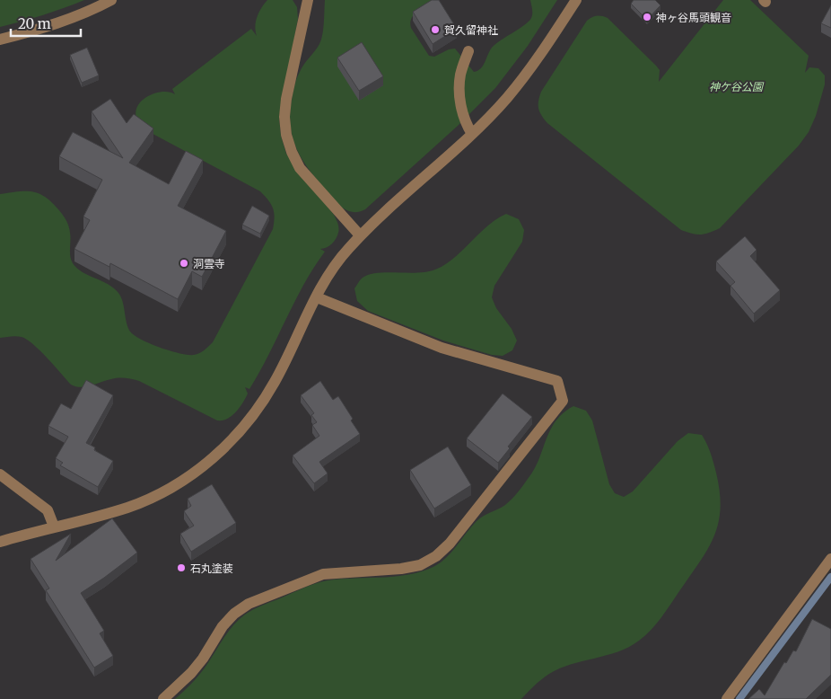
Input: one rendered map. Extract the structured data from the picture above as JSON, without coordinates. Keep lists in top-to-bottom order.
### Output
{
  "parks": ["神ケ谷公園"],
  "places": [
    "神ヶ谷馬頭観音",
    "賀久留神社",
    "洞雲寺",
    "石丸塗装"
  ],
  "scale_bar": "20 m"
}
